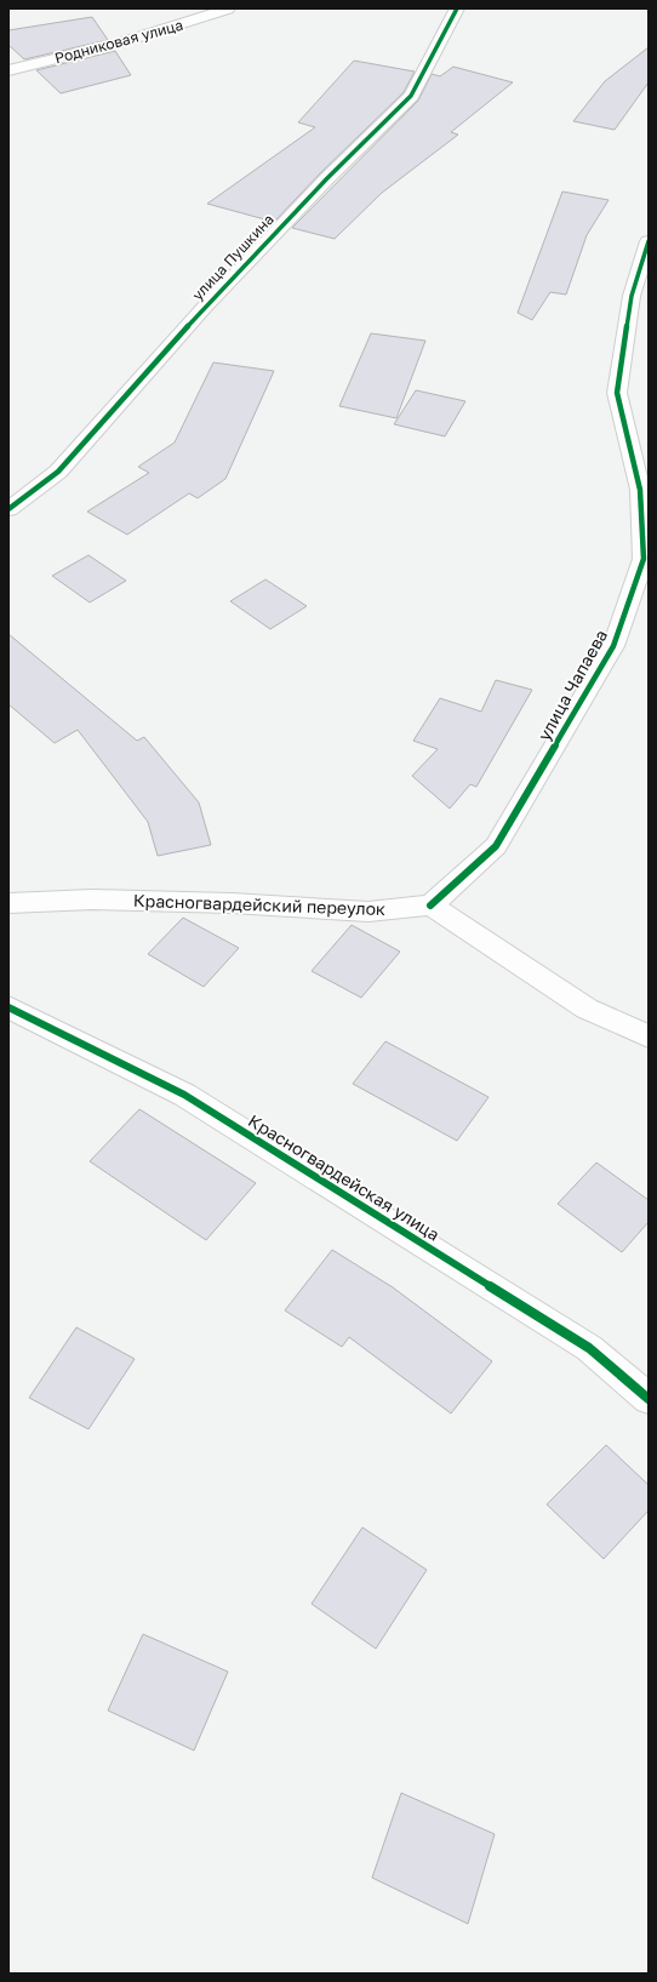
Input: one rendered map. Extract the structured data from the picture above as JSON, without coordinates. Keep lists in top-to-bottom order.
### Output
{
  "streets": {
    "street": [
      "Родниковая улица",
      "улица Пушкина",
      "улица Чапаева",
      "Красногвардейский переулок",
      "Красногвардейская улица"
    ]
  },
  "crossings": [
    ["улица Чапаева", "Красногвардейский переулок"]
  ]
}
